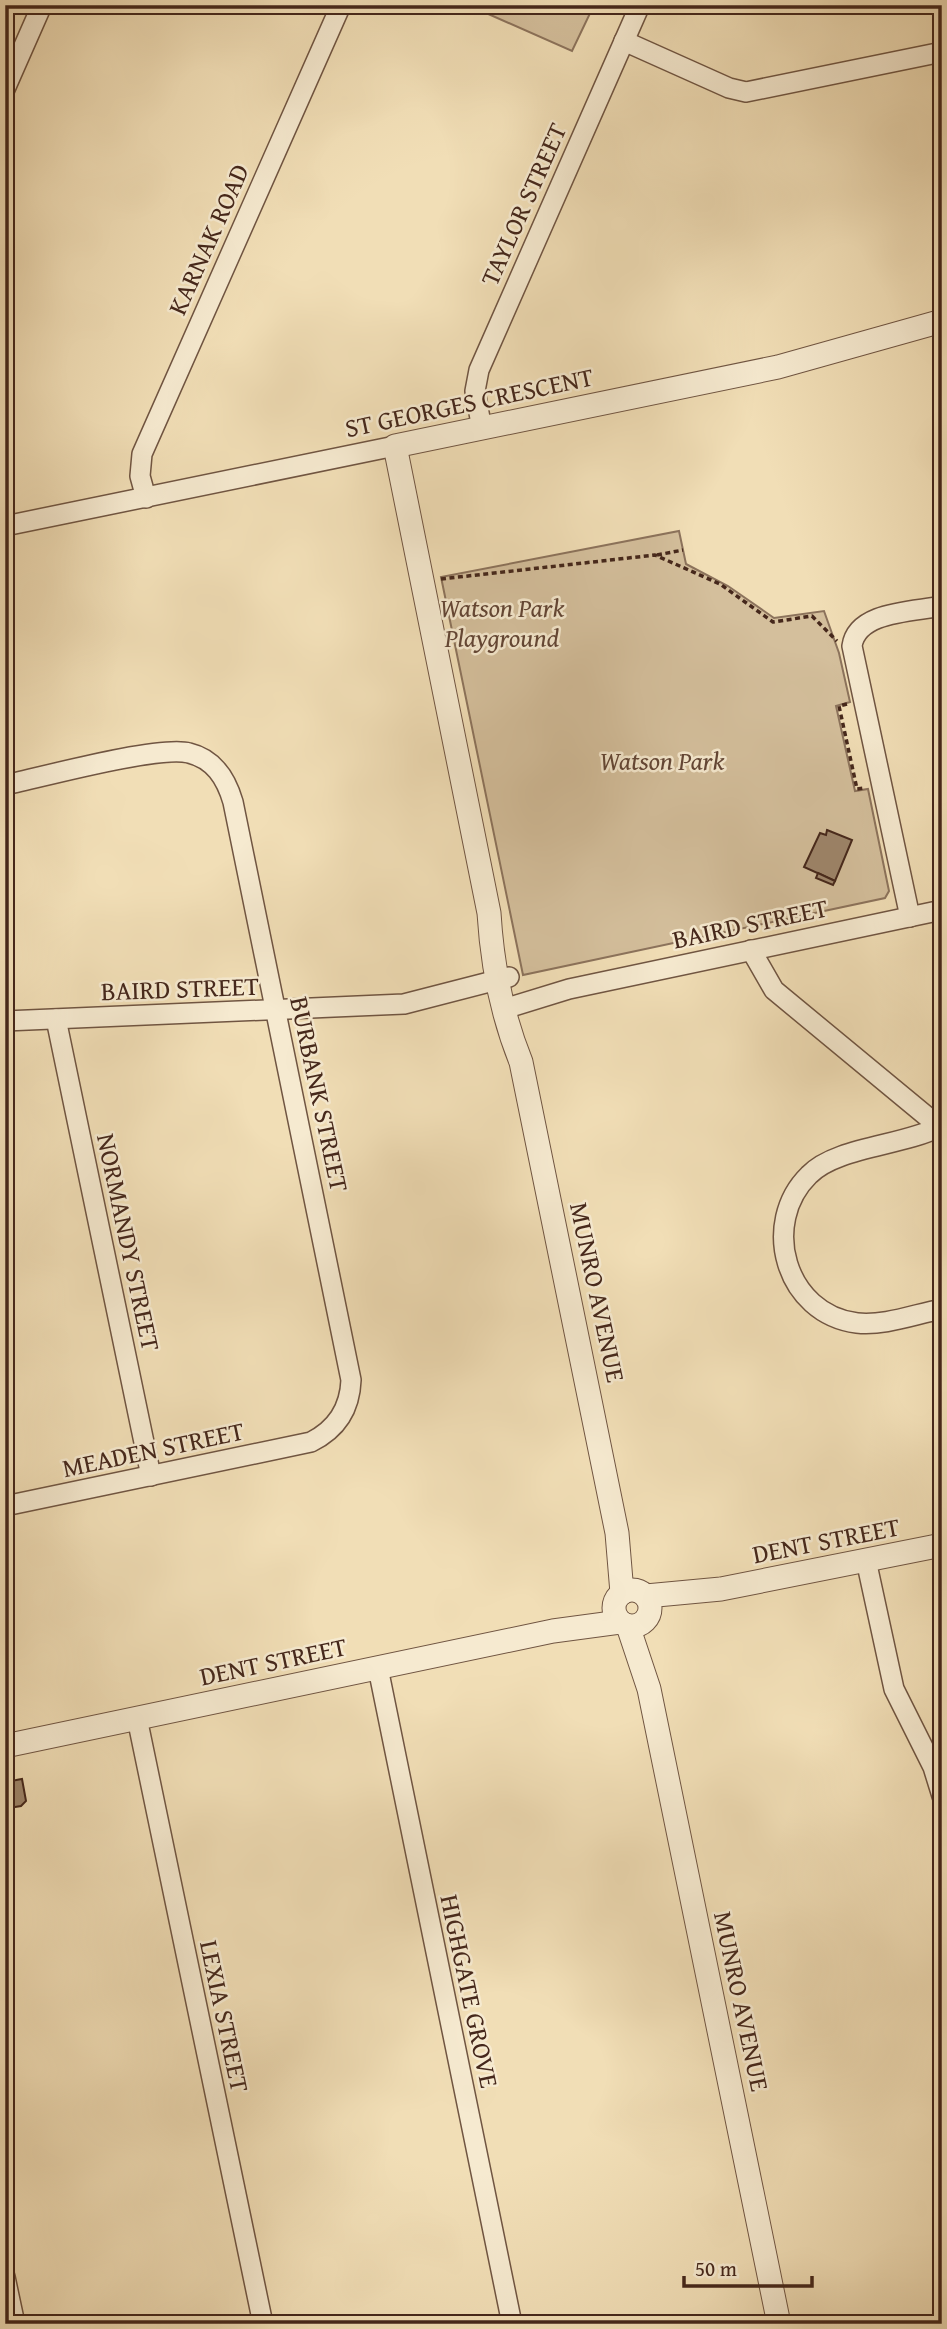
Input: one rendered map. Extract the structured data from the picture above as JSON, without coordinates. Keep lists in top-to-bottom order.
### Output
{
  "streets": {
    "street": [
      "TAYLOR STREET",
      "KARNAK ROAD",
      "ST GEORGES CRESCENT",
      "BAIRD STREET",
      "BURBANK STREET",
      "NORMANDY STREET",
      "MUNRO AVENUE",
      "MEADEN STREET",
      "DENT STREET",
      "HIGHGATE GROVE",
      "LEXIA STREET"
    ]
  },
  "crossings": [
    ["TAYLOR STREET", "ST GEORGES CRESCENT"],
    ["KARNAK ROAD", "ST GEORGES CRESCENT"],
    ["ST GEORGES CRESCENT", "MUNRO AVENUE"],
    ["BAIRD STREET", "BURBANK STREET"],
    ["BAIRD STREET", "NORMANDY STREET"],
    ["BAIRD STREET", "MUNRO AVENUE"],
    ["BURBANK STREET", "MEADEN STREET"],
    ["NORMANDY STREET", "MEADEN STREET"],
    ["MUNRO AVENUE", "DENT STREET"],
    ["DENT STREET", "HIGHGATE GROVE"],
    ["DENT STREET", "LEXIA STREET"]
  ],
  "parks": ["Watson Park Playground", "Watson Park"],
  "scale_bar": "50 m"
}
